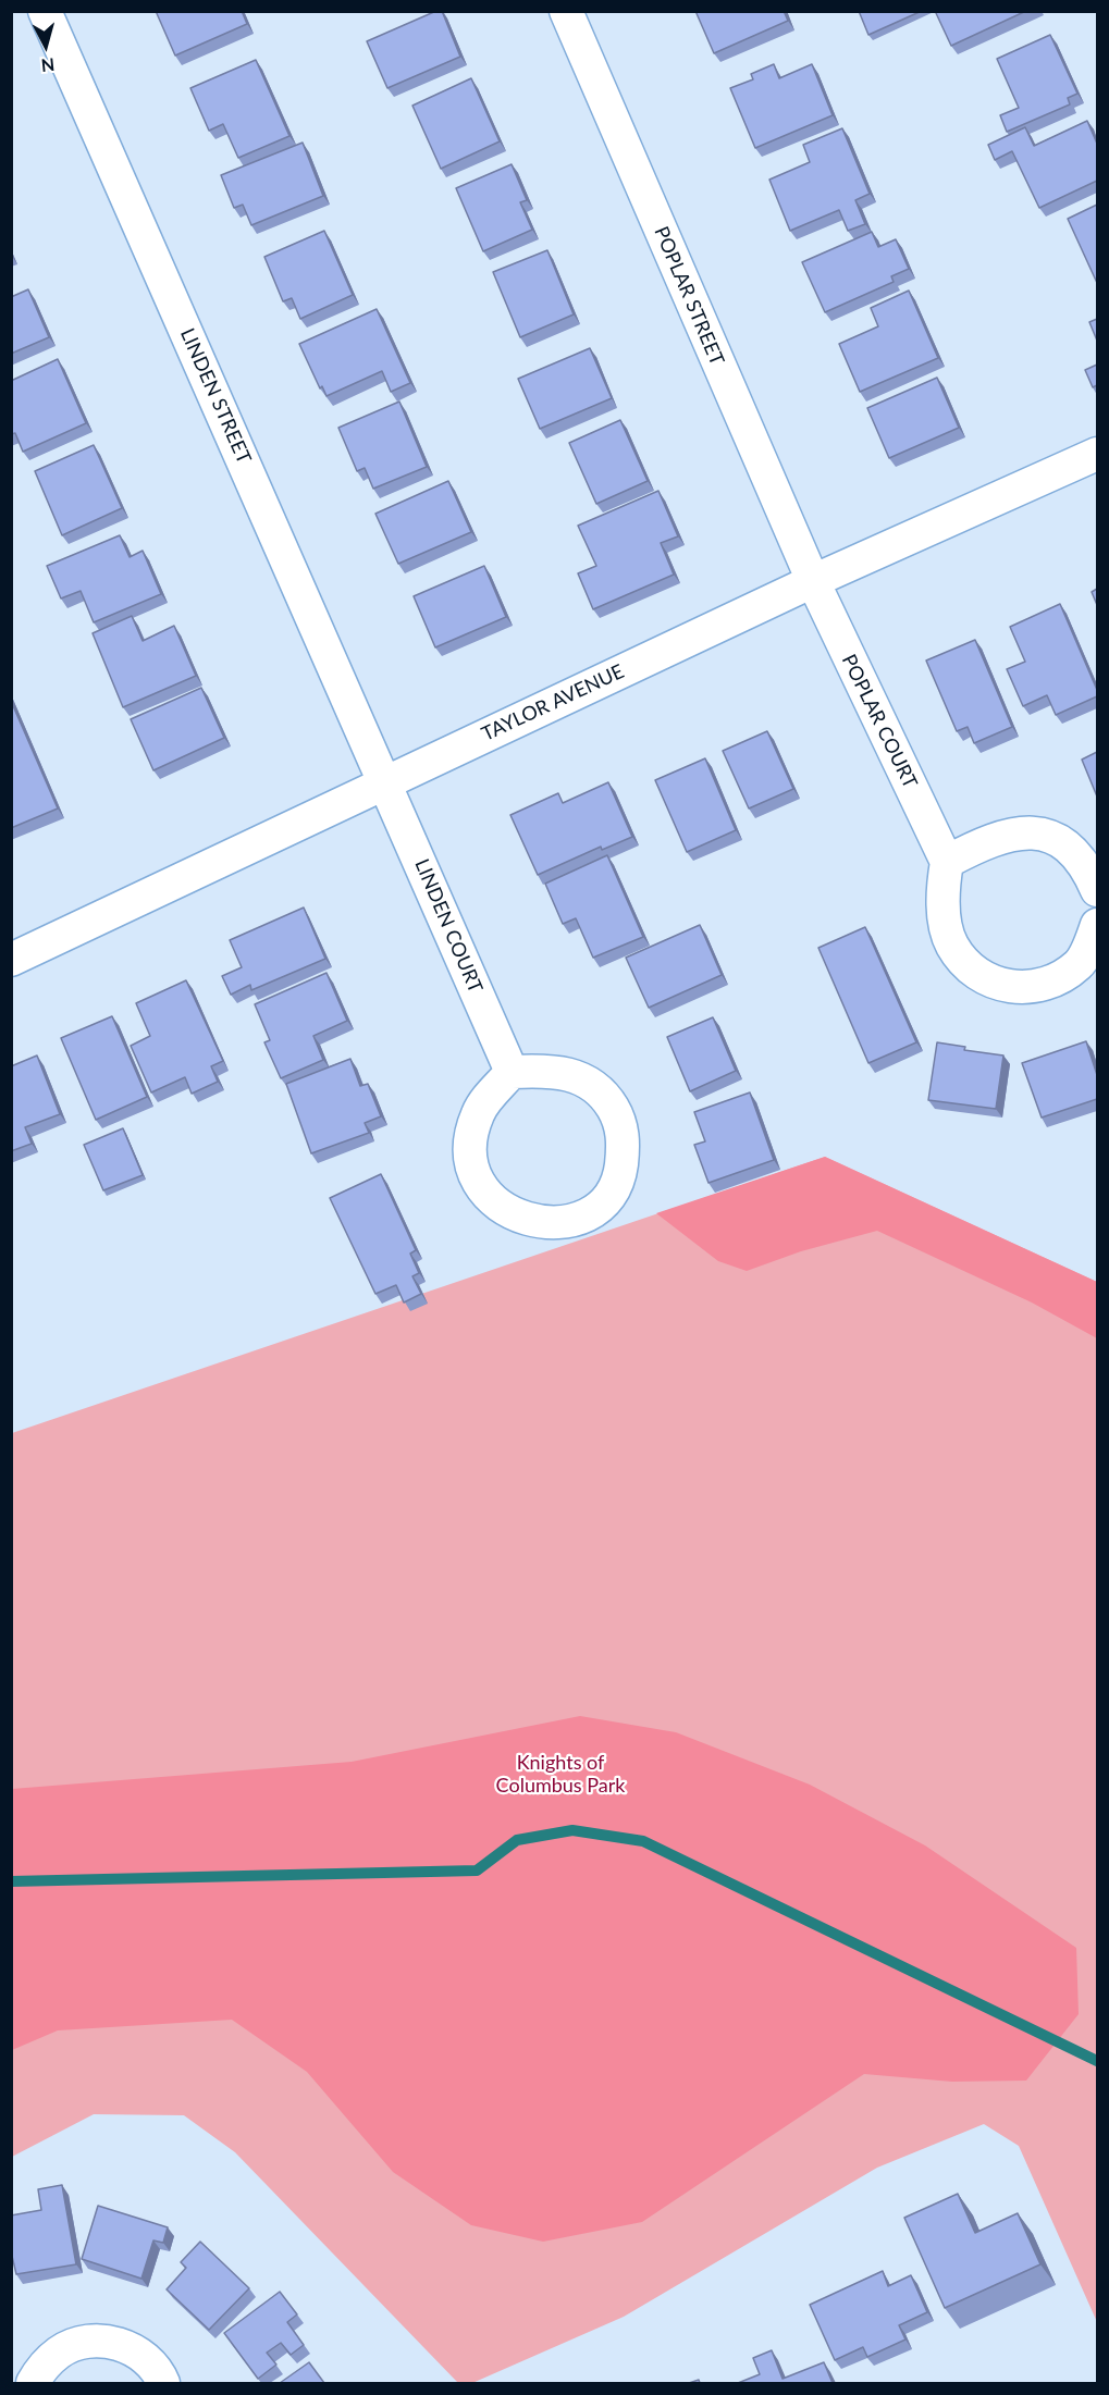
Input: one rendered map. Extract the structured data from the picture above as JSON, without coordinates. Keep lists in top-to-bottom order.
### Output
{
  "streets": {
    "street": [
      "POPLAR STREET",
      "LINDEN STREET",
      "TAYLOR AVENUE",
      "POPLAR COURT",
      "LINDEN COURT"
    ]
  },
  "crossings": [
    ["POPLAR STREET", "TAYLOR AVENUE"],
    ["POPLAR STREET", "POPLAR COURT"],
    ["LINDEN STREET", "TAYLOR AVENUE"],
    ["LINDEN STREET", "LINDEN COURT"],
    ["TAYLOR AVENUE", "POPLAR COURT"],
    ["TAYLOR AVENUE", "LINDEN COURT"]
  ],
  "parks": ["Knights of Columbus Park"],
  "north": "bottom"
}
